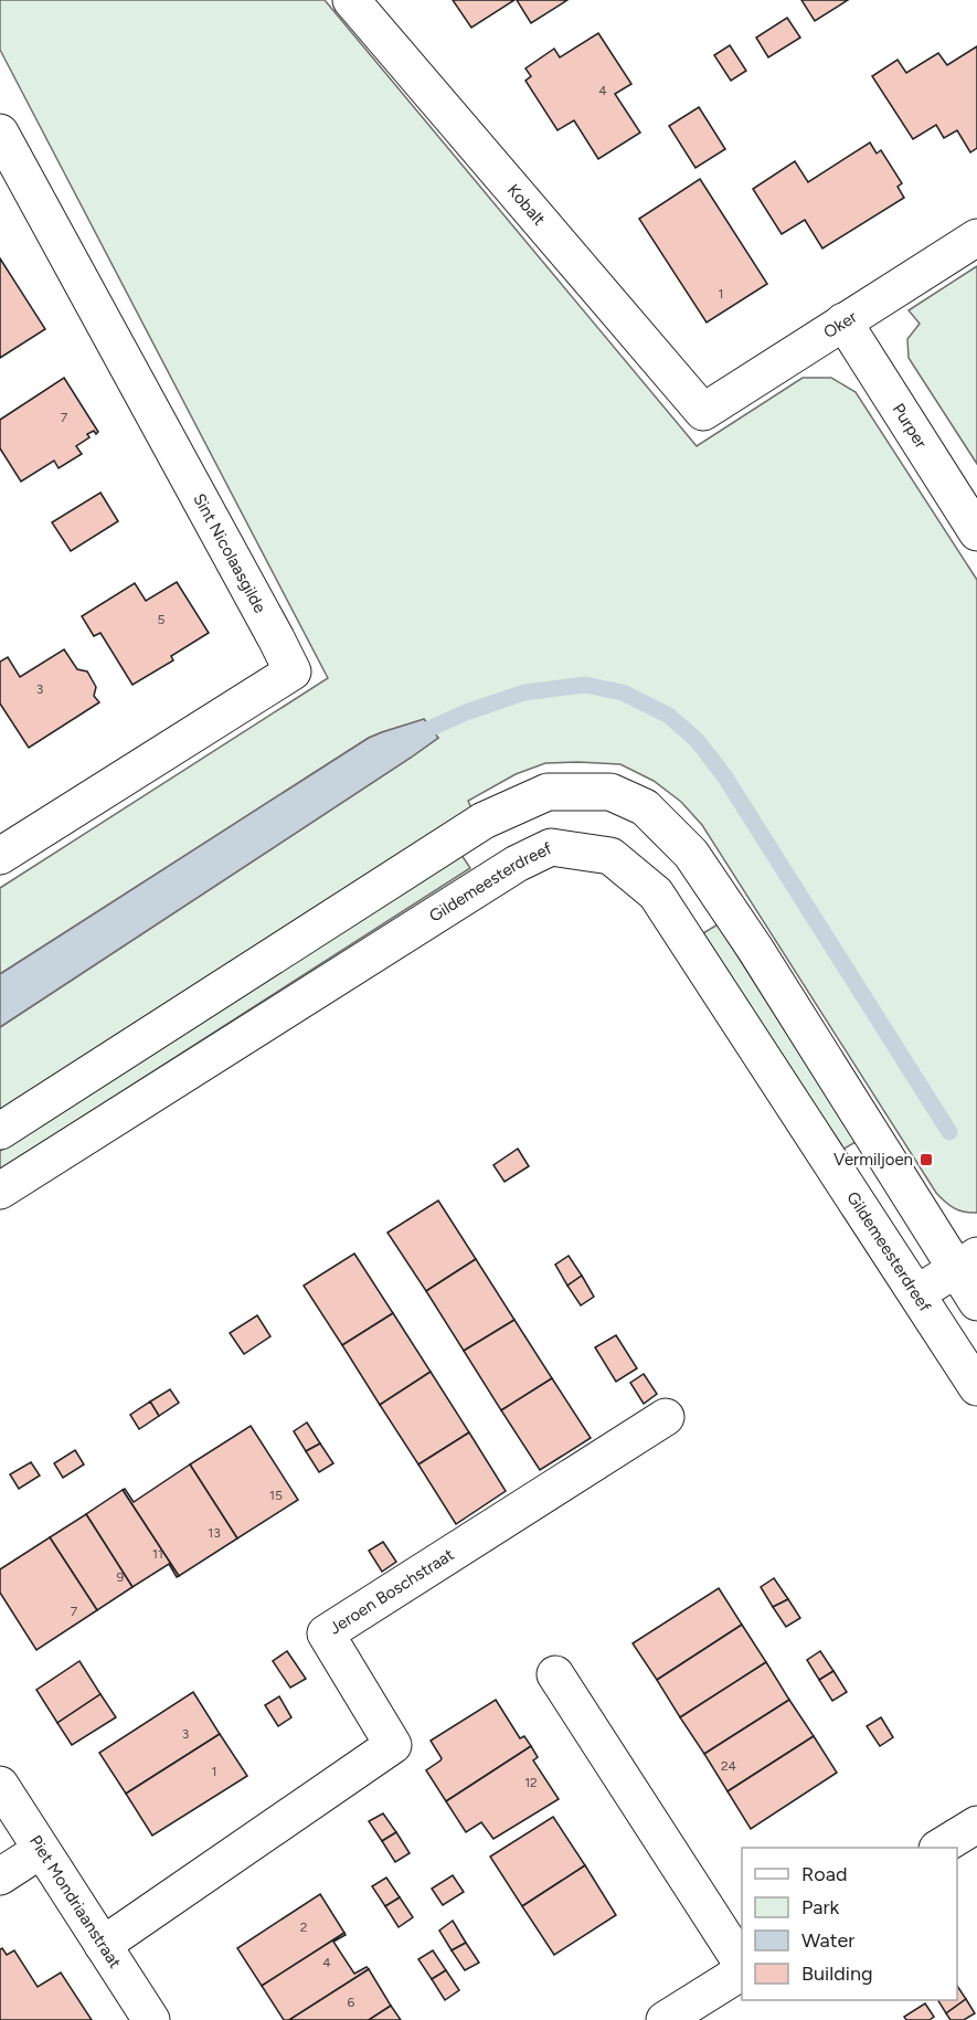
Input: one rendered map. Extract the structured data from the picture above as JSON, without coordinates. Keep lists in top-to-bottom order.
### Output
{
  "streets": {
    "street": [
      "Kobalt",
      "Oker",
      "Purper",
      "Sint Nicolaasgilde",
      "Gildemeesterdreef",
      "Jeroen Boschstraat",
      "Piet Mondriaanstraat"
    ]
  },
  "crossings": [
    ["Kobalt", "Oker"],
    ["Oker", "Purper"],
    ["Jeroen Boschstraat", "Piet Mondriaanstraat"]
  ],
  "places": {
    "transit": ["Vermiljoen"]
  },
  "house_numbers": [
    "4",
    "1",
    "7",
    "5",
    "3",
    "15",
    "13",
    "11",
    "9",
    "7",
    "3",
    "24",
    "1",
    "12",
    "2",
    "4",
    "6"
  ],
  "legend": [
    "Road",
    "Park",
    "Water",
    "Building"
  ]
}
